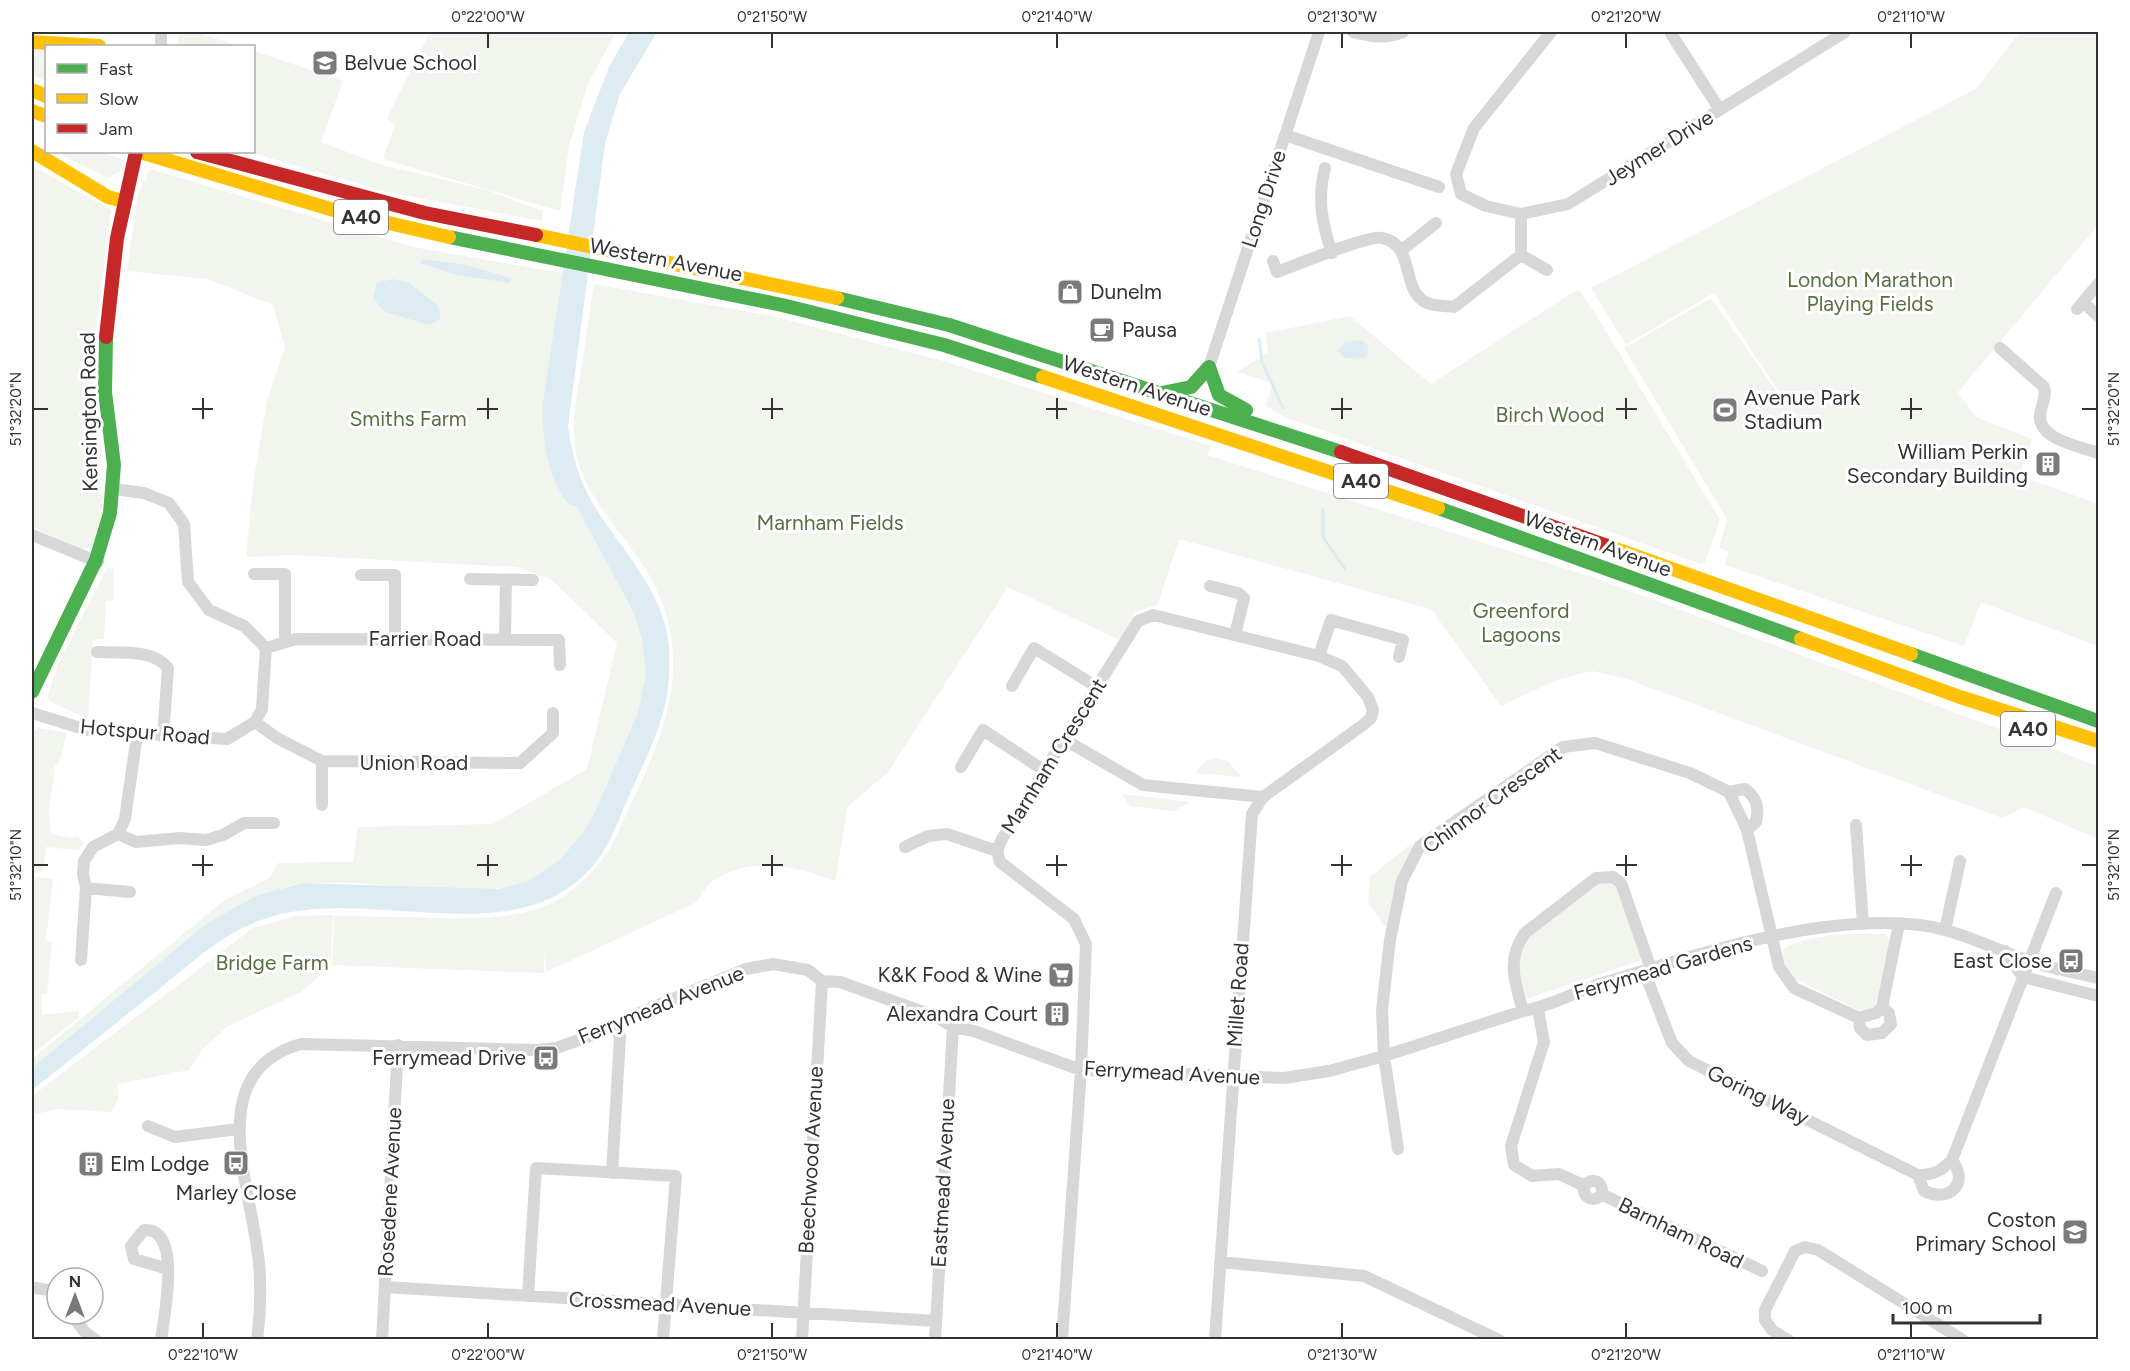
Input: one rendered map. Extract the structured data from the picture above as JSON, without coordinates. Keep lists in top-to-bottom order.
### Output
{
  "streets": {
    "main road": ["A40", "Western Avenue", "Kensington Road"],
    "street": [
      "Jeymer Drive",
      "Long Drive",
      "Farrier Road",
      "Hotspur Road",
      "Marnham Crescent",
      "Union Road",
      "Chinnor Crescent",
      "Ferrymead Gardens",
      "Millet Road",
      "Ferrymead Avenue",
      "Goring Way",
      "Beechwood Avenue",
      "Eastmead Avenue",
      "Rosedene Avenue",
      "Barnham Road",
      "Crossmead Avenue"
    ]
  },
  "crossings": [
    ["A40", "Western Avenue"],
    ["Hotspur Road", "Union Road"],
    ["Marnham Crescent", "Millet Road"],
    ["Marnham Crescent", "Ferrymead Avenue"],
    ["Chinnor Crescent", "Ferrymead Gardens"],
    ["Ferrymead Gardens", "Ferrymead Avenue"],
    ["Ferrymead Gardens", "Goring Way"],
    ["Ferrymead Gardens", "Barnham Road"],
    ["Millet Road", "Ferrymead Avenue"],
    ["Ferrymead Avenue", "Beechwood Avenue"],
    ["Ferrymead Avenue", "Eastmead Avenue"],
    ["Ferrymead Avenue", "Rosedene Avenue"],
    ["Beechwood Avenue", "Crossmead Avenue"],
    ["Eastmead Avenue", "Crossmead Avenue"],
    ["Rosedene Avenue", "Crossmead Avenue"]
  ],
  "parks": [
    "London Marathon Playing Fields",
    "Birch Wood",
    "Smiths Farm",
    "Marnham Fields",
    "Greenford Lagoons",
    "Bridge Farm"
  ],
  "places": {
    "school or university": ["Belvue School", "Coston Primary School"],
    "shop": ["Dunelm"],
    "cafe": ["Pausa"],
    "sports": ["Avenue Park Stadium"],
    "building": ["William Perkin Secondary Building", "Alexandra Court", "Elm Lodge"],
    "bus stop": ["East Close", "Ferrymead Drive", "Marley Close"],
    "supermarket": ["K&K Food & Wine"]
  },
  "legend": ["Fast", "Slow", "Jam"],
  "scale_bar": "100 m",
  "north": "top",
  "coordinates": [
    "0°22'00\"W",
    "0°21'50\"W",
    "0°21'40\"W",
    "0°21'30\"W",
    "0°21'20\"W",
    "0°21'10\"W",
    "51°32'20\"N",
    "51°32'10\"N",
    "0°22'10\"W"
  ]
}
